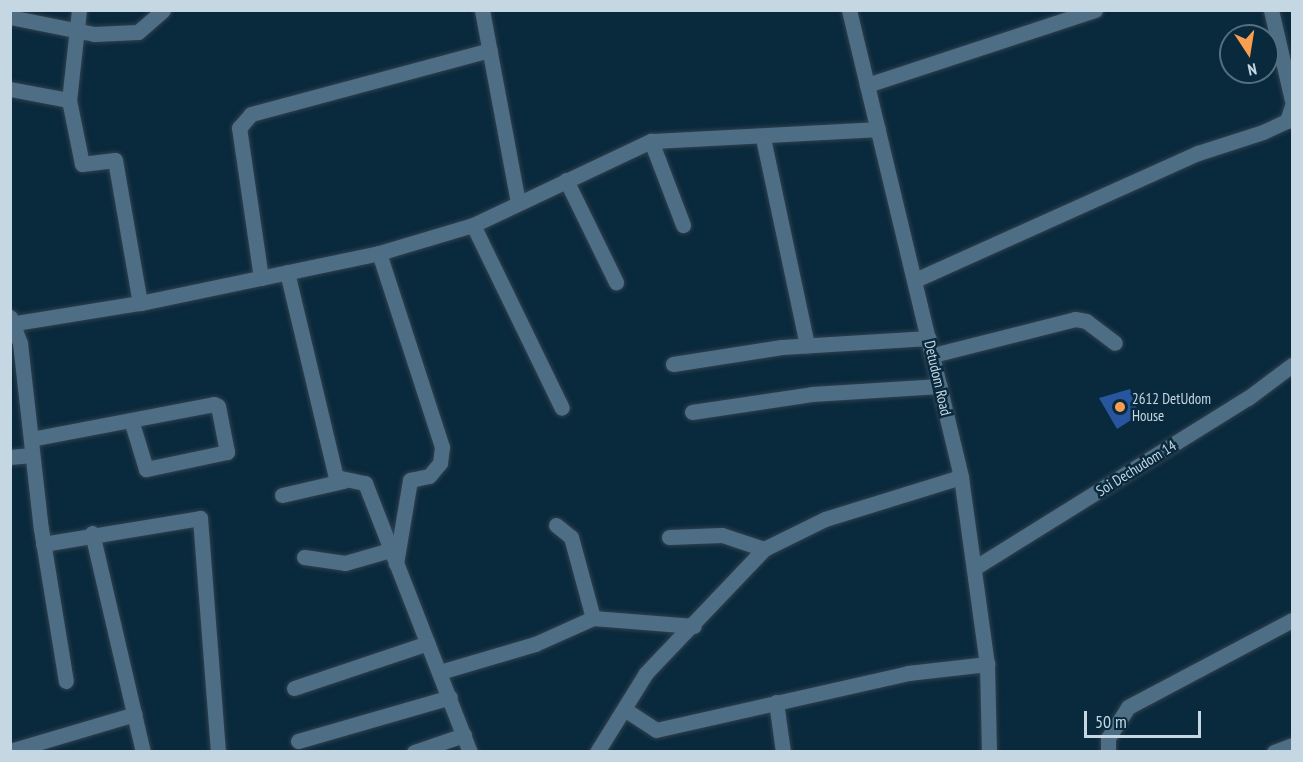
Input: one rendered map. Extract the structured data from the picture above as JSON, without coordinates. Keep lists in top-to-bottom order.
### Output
{
  "streets": {
    "street": ["Detudom Road", "Soi Dechudom 14"]
  },
  "crossings": [
    ["Detudom Road", "Soi Dechudom 14"]
  ],
  "places": ["2612 DetUdom House"],
  "scale_bar": "50 m",
  "north": "bottom"
}
